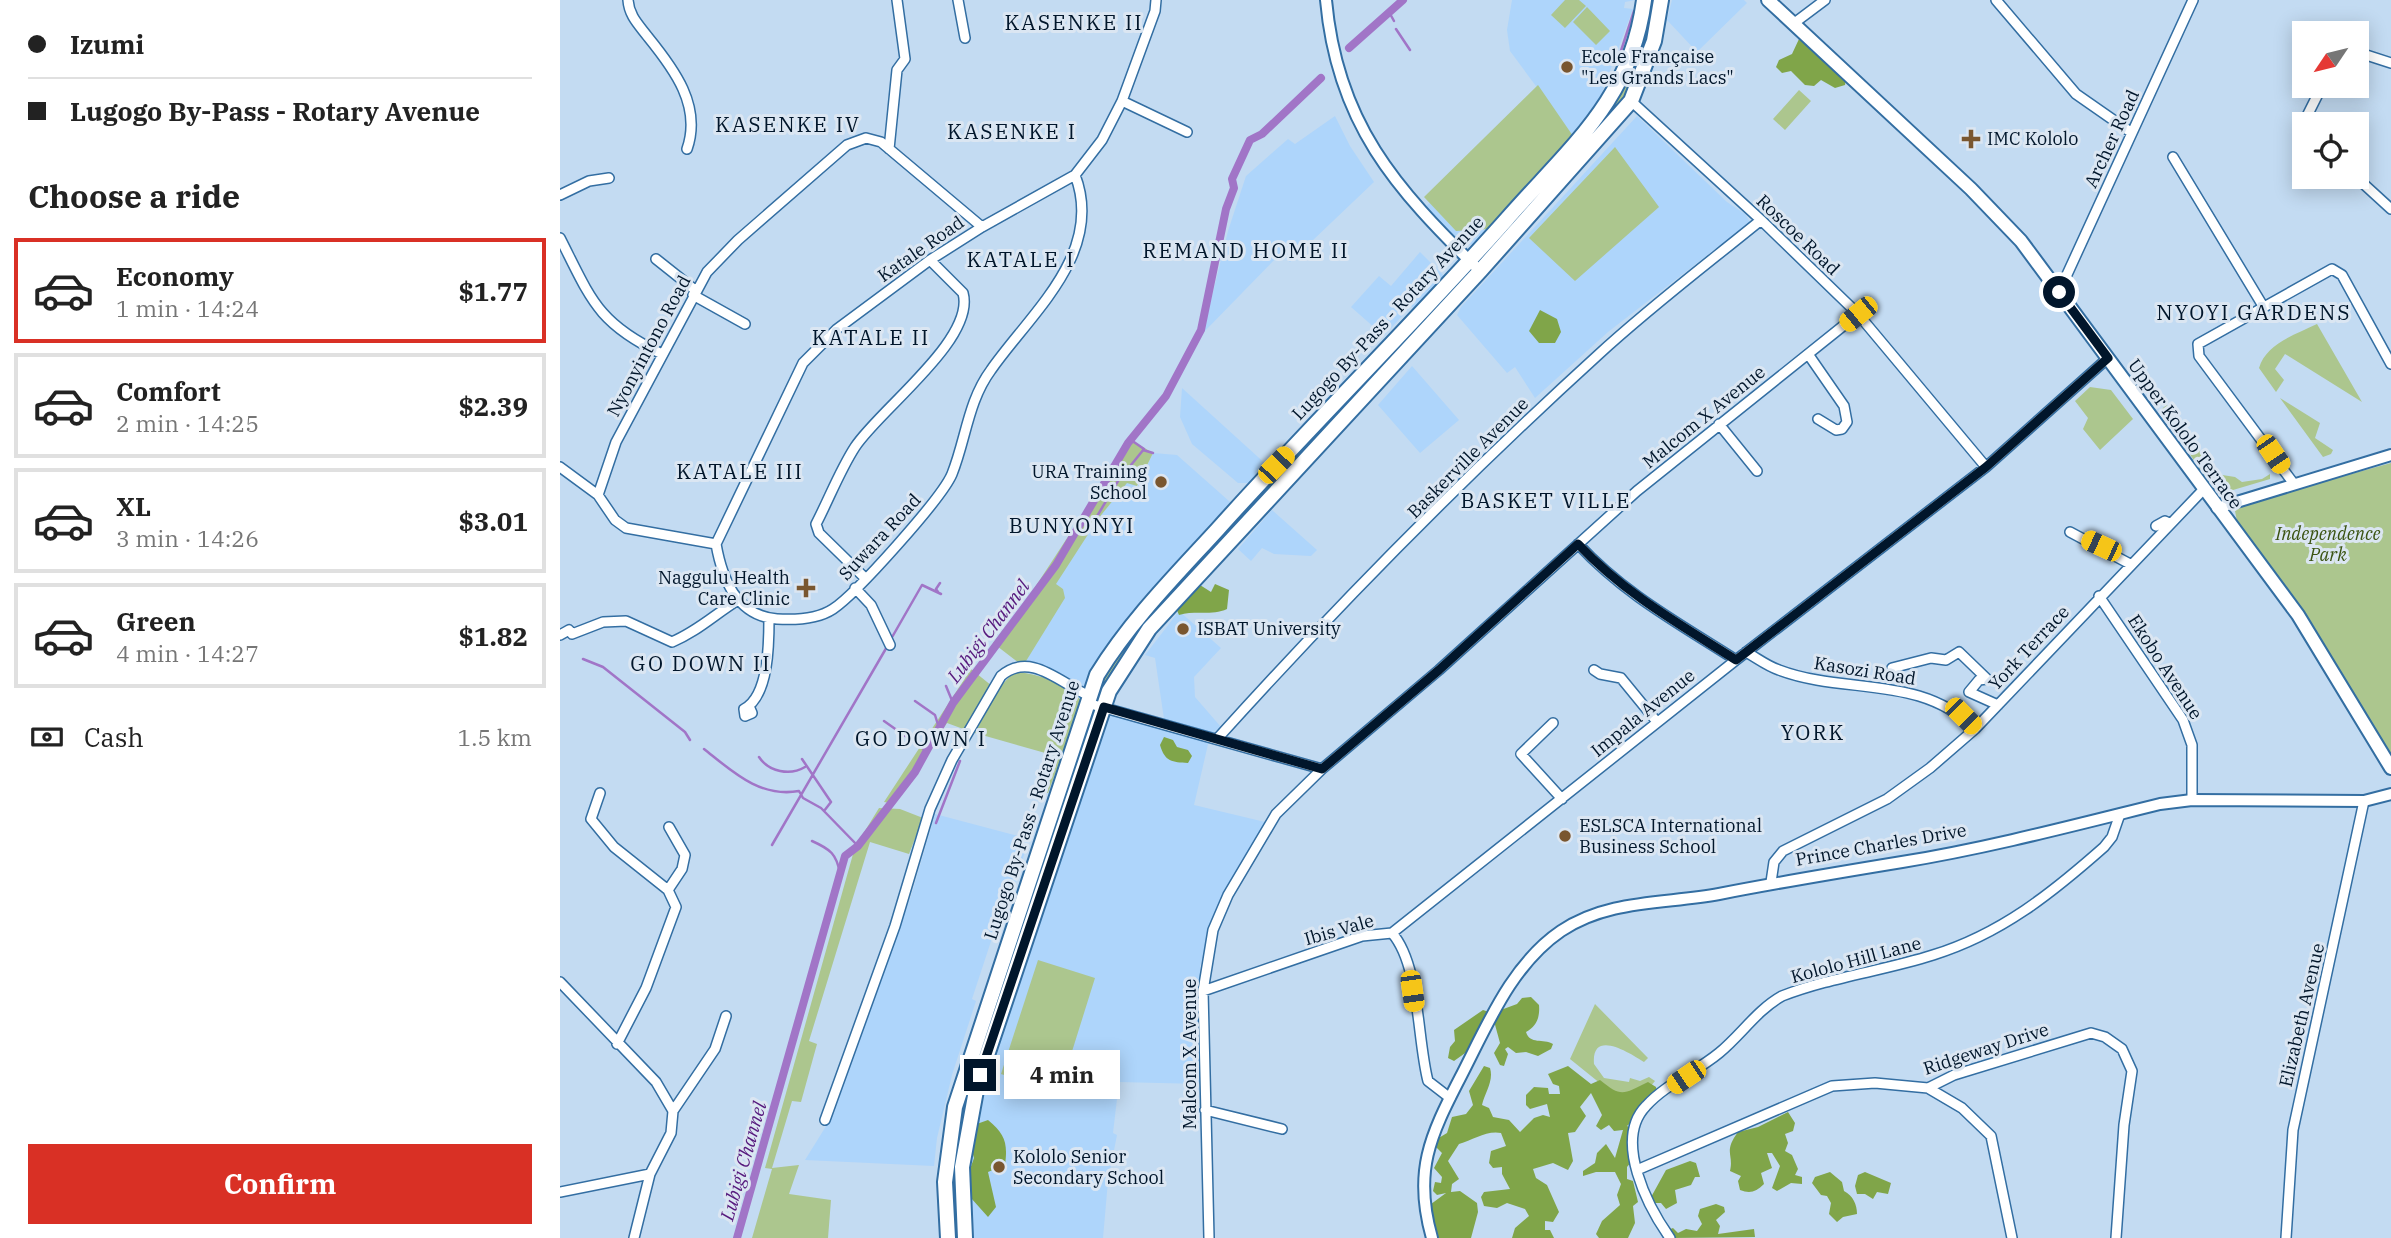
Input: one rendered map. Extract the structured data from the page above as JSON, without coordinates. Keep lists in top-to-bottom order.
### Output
{
  "streets": {
    "main road": ["Lugogo By-Pass - Rotary Avenue", "Upper Kololo Terrace"],
    "street": [
      "Archer Road",
      "Roscoe Road",
      "Katale Road",
      "Nyonyintono Road",
      "Malcom X Avenue",
      "Baskerville Avenue",
      "Suwara Road",
      "York Terrace",
      "Ekobo Avenue",
      "Kasozi Road",
      "Impala Avenue",
      "Prince Charles Drive",
      "Ibis Vale",
      "Kololo Hill Lane",
      "Elizabeth Avenue",
      "Ridgeway Drive"
    ]
  },
  "crossings": [
    ["Archer Road", "Upper Kololo Terrace"],
    ["Roscoe Road", "Lugogo By-Pass - Rotary Avenue"],
    ["Roscoe Road", "Malcom X Avenue"],
    ["Roscoe Road", "Baskerville Avenue"],
    ["Roscoe Road", "Impala Avenue"],
    ["Katale Road", "Nyonyintono Road"],
    ["Katale Road", "Suwara Road"],
    ["Malcom X Avenue", "Ibis Vale"],
    ["Upper Kololo Terrace", "York Terrace"],
    ["Upper Kololo Terrace", "Impala Avenue"],
    ["York Terrace", "Ekobo Avenue"],
    ["York Terrace", "Kasozi Road"],
    ["York Terrace", "Prince Charles Drive"],
    ["Ekobo Avenue", "Prince Charles Drive"],
    ["Kasozi Road", "Impala Avenue"],
    ["Impala Avenue", "Ibis Vale"],
    ["Prince Charles Drive", "Ibis Vale"],
    ["Prince Charles Drive", "Kololo Hill Lane"],
    ["Prince Charles Drive", "Elizabeth Avenue"],
    ["Kololo Hill Lane", "Ridgeway Drive"]
  ],
  "districts": [
    "KASENKE II",
    "KASENKE IV",
    "KASENKE I",
    "REMAND HOME II",
    "KATALE I",
    "NYOYI GARDENS",
    "KATALE II",
    "KATALE III",
    "BASKET VILLE",
    "BUNYONYI",
    "GO DOWN II",
    "YORK",
    "GO DOWN I"
  ],
  "water": ["Lubigi Channel"],
  "parks": ["Independence Park"],
  "places": {
    "other": [
      "Ecole Française \"Les Grands Lacs\"",
      "URA Training School",
      "ISBAT University",
      "ESLSCA International Business School",
      "Kololo Senior Secondary School"
    ],
    "health": ["IMC Kololo", "Naggulu Health Care Clinic"]
  },
  "north": "bottom left",
  "page": {
    "banner": ["Izumi", "Lugogo By-Pass - Rotary Avenue"],
    "heading": "Choose a ride",
    "list": [
      {
        "name": "Economy",
        "note": "1 min · 14:24",
        "value": "$1.77"
      },
      {
        "name": "Comfort",
        "note": "2 min · 14:25",
        "value": "$2.39"
      },
      {
        "name": "XL",
        "note": "3 min · 14:26",
        "value": "$3.01"
      },
      {
        "name": "Green",
        "note": "4 min · 14:27",
        "value": "$1.82"
      }
    ],
    "pay": ["Cash", "1.5 km"],
    "bubble": "4 min",
    "buttons": "Confirm"
  }
}
